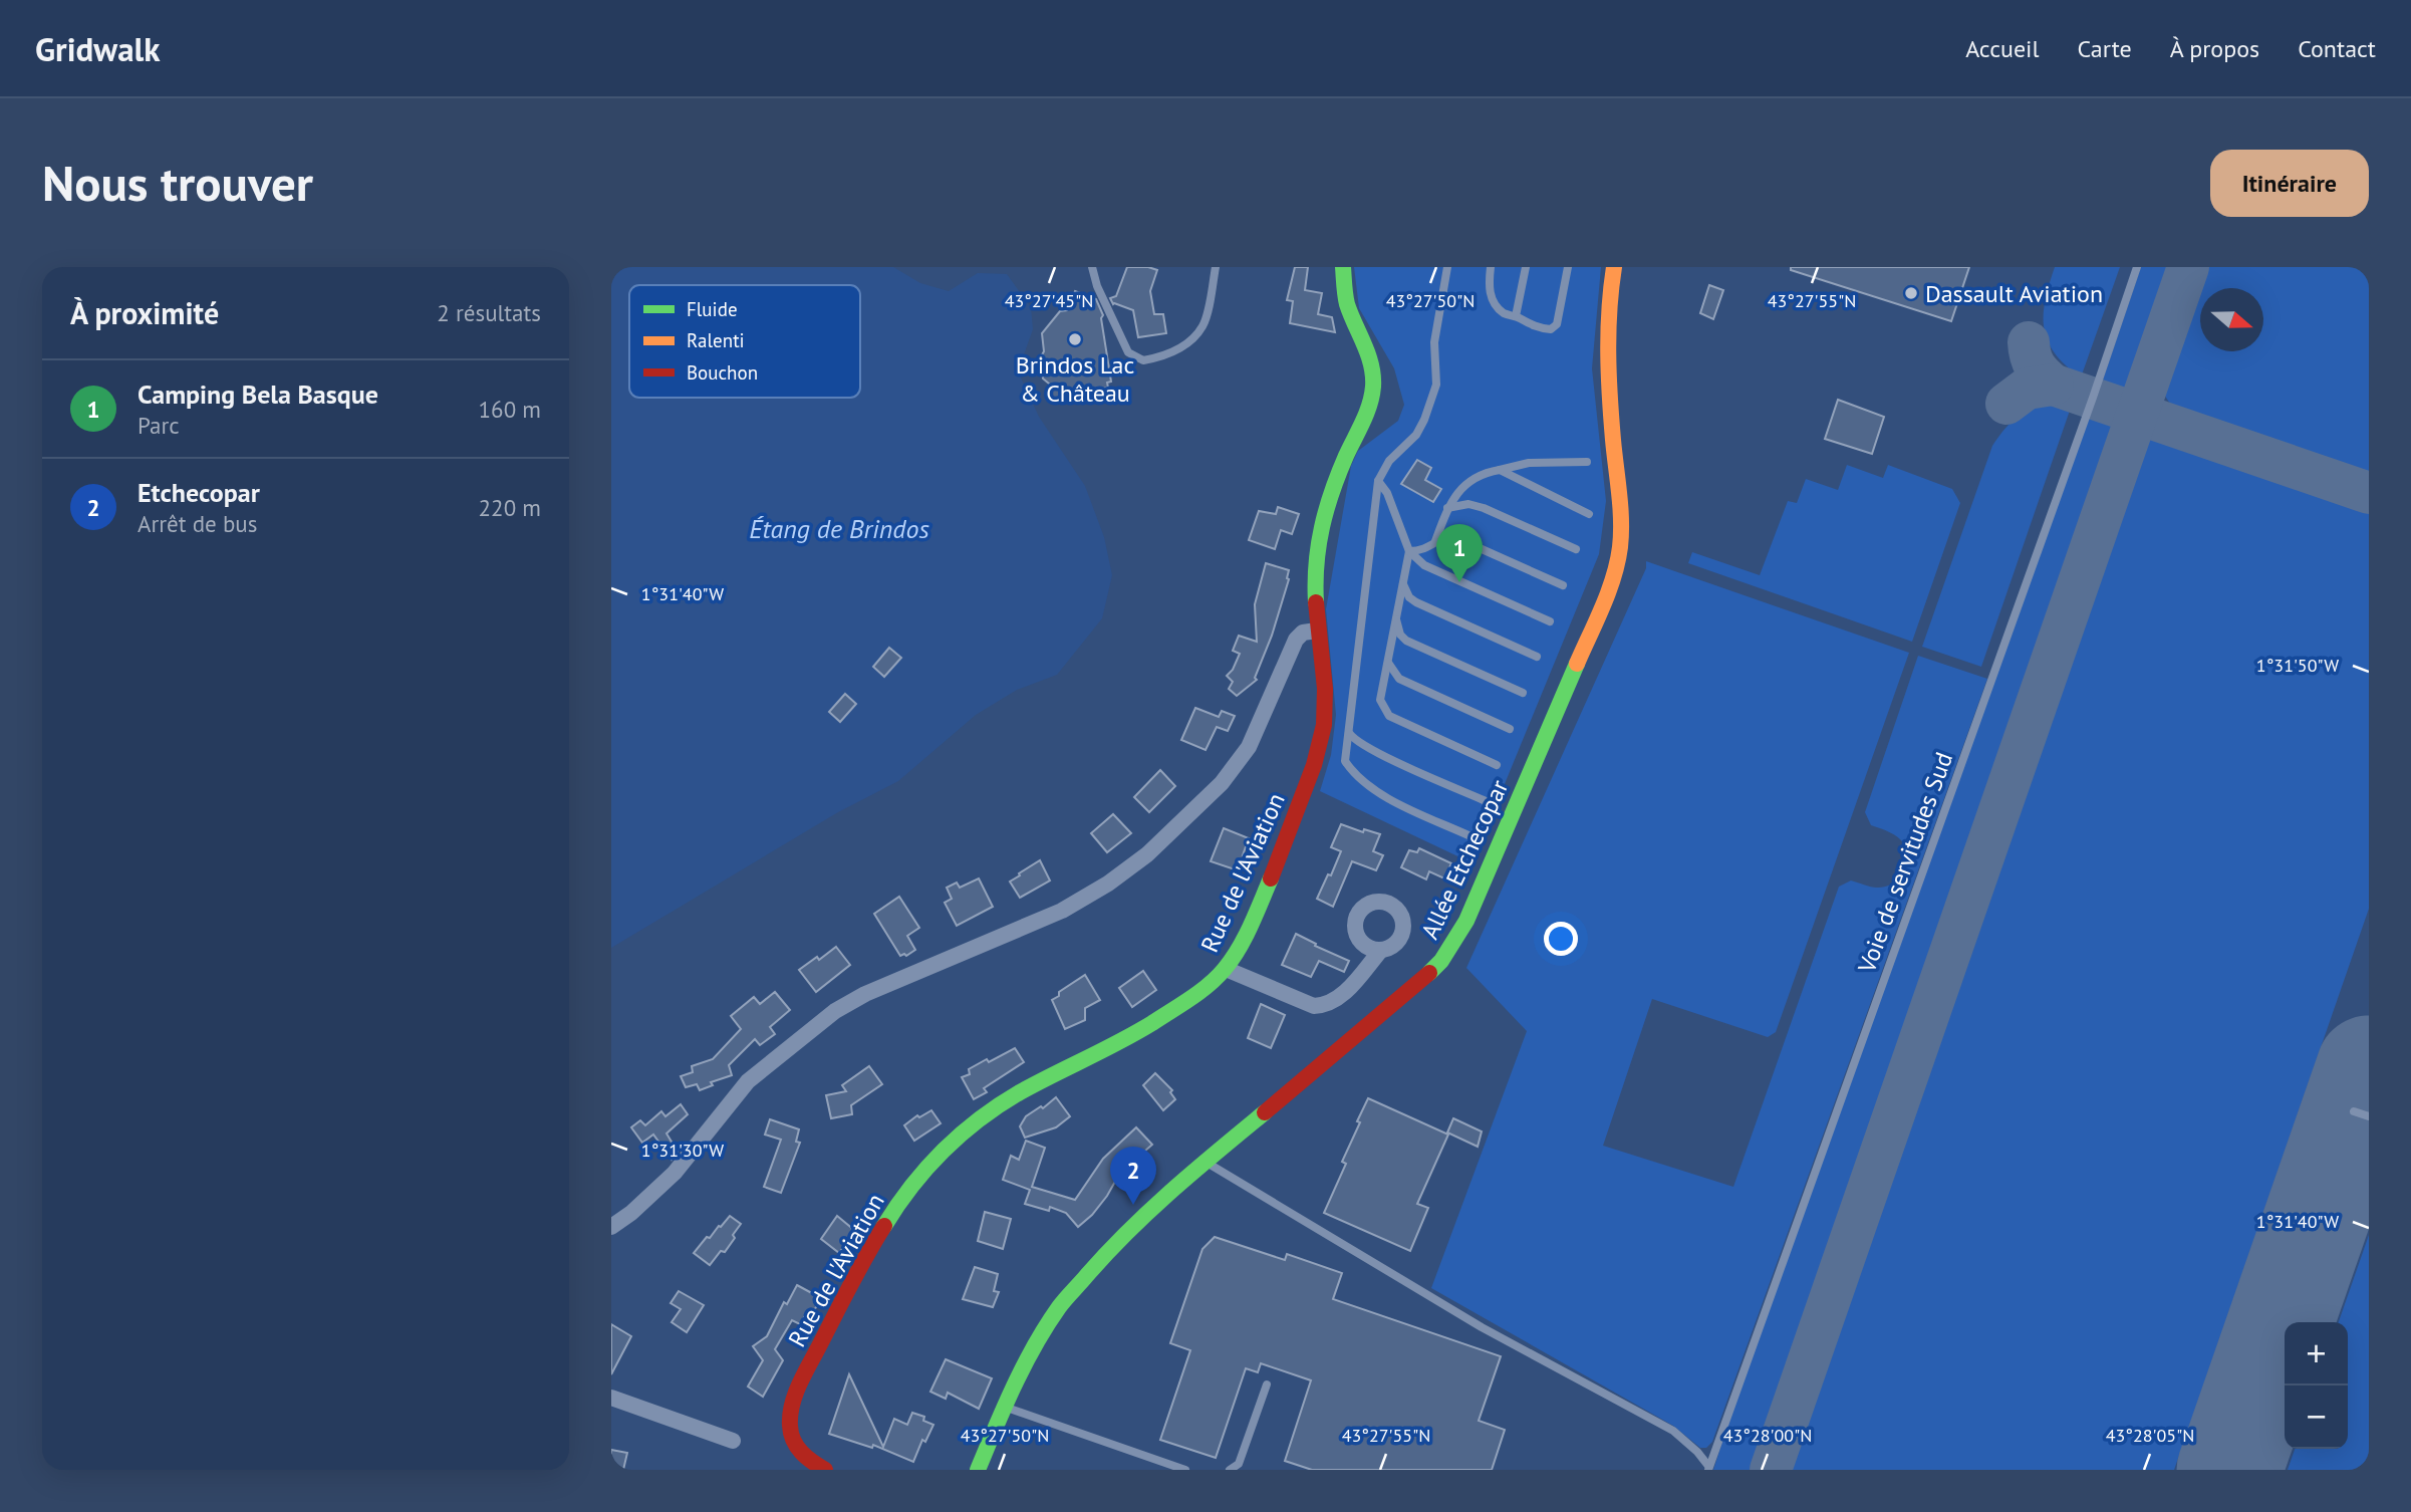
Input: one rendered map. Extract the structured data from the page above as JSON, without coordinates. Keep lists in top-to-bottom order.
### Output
{
  "streets": {
    "street": ["Allée Etchecopar", "Rue de l'Aviation"],
    "lane": ["Voie de servitudes Sud"]
  },
  "water": ["Étang de Brindos"],
  "places": ["Dassault Aviation", "Brindos Lac & Château"],
  "legend": ["Fluide", "Ralenti", "Bouchon"],
  "north": "right",
  "page": {
    "header": "Gridwalk",
    "nav": [
      "Accueil",
      "Carte",
      "À propos",
      "Contact"
    ],
    "buttons": "Itinéraire",
    "title": "Nous trouver",
    "heading": ["À proximité", "2 résultats"],
    "list": [
      {
        "mark": "1",
        "name": "Camping Bela Basque",
        "note": "Parc",
        "value": "160 m"
      },
      {
        "mark": "2",
        "name": "Etchecopar",
        "note": "Arrêt de bus",
        "value": "220 m"
      }
    ],
    "pins": ["1", "2"],
    "map_buttons": ["+", "−"]
  },
  "coordinates": [
    "43°27'45\"N",
    "43°27'50\"N",
    "43°27'55\"N",
    "1°31'40\"W",
    "1°31'50\"W",
    "1°31'30\"W",
    "43°28'00\"N",
    "43°28'05\"N"
  ]
}
